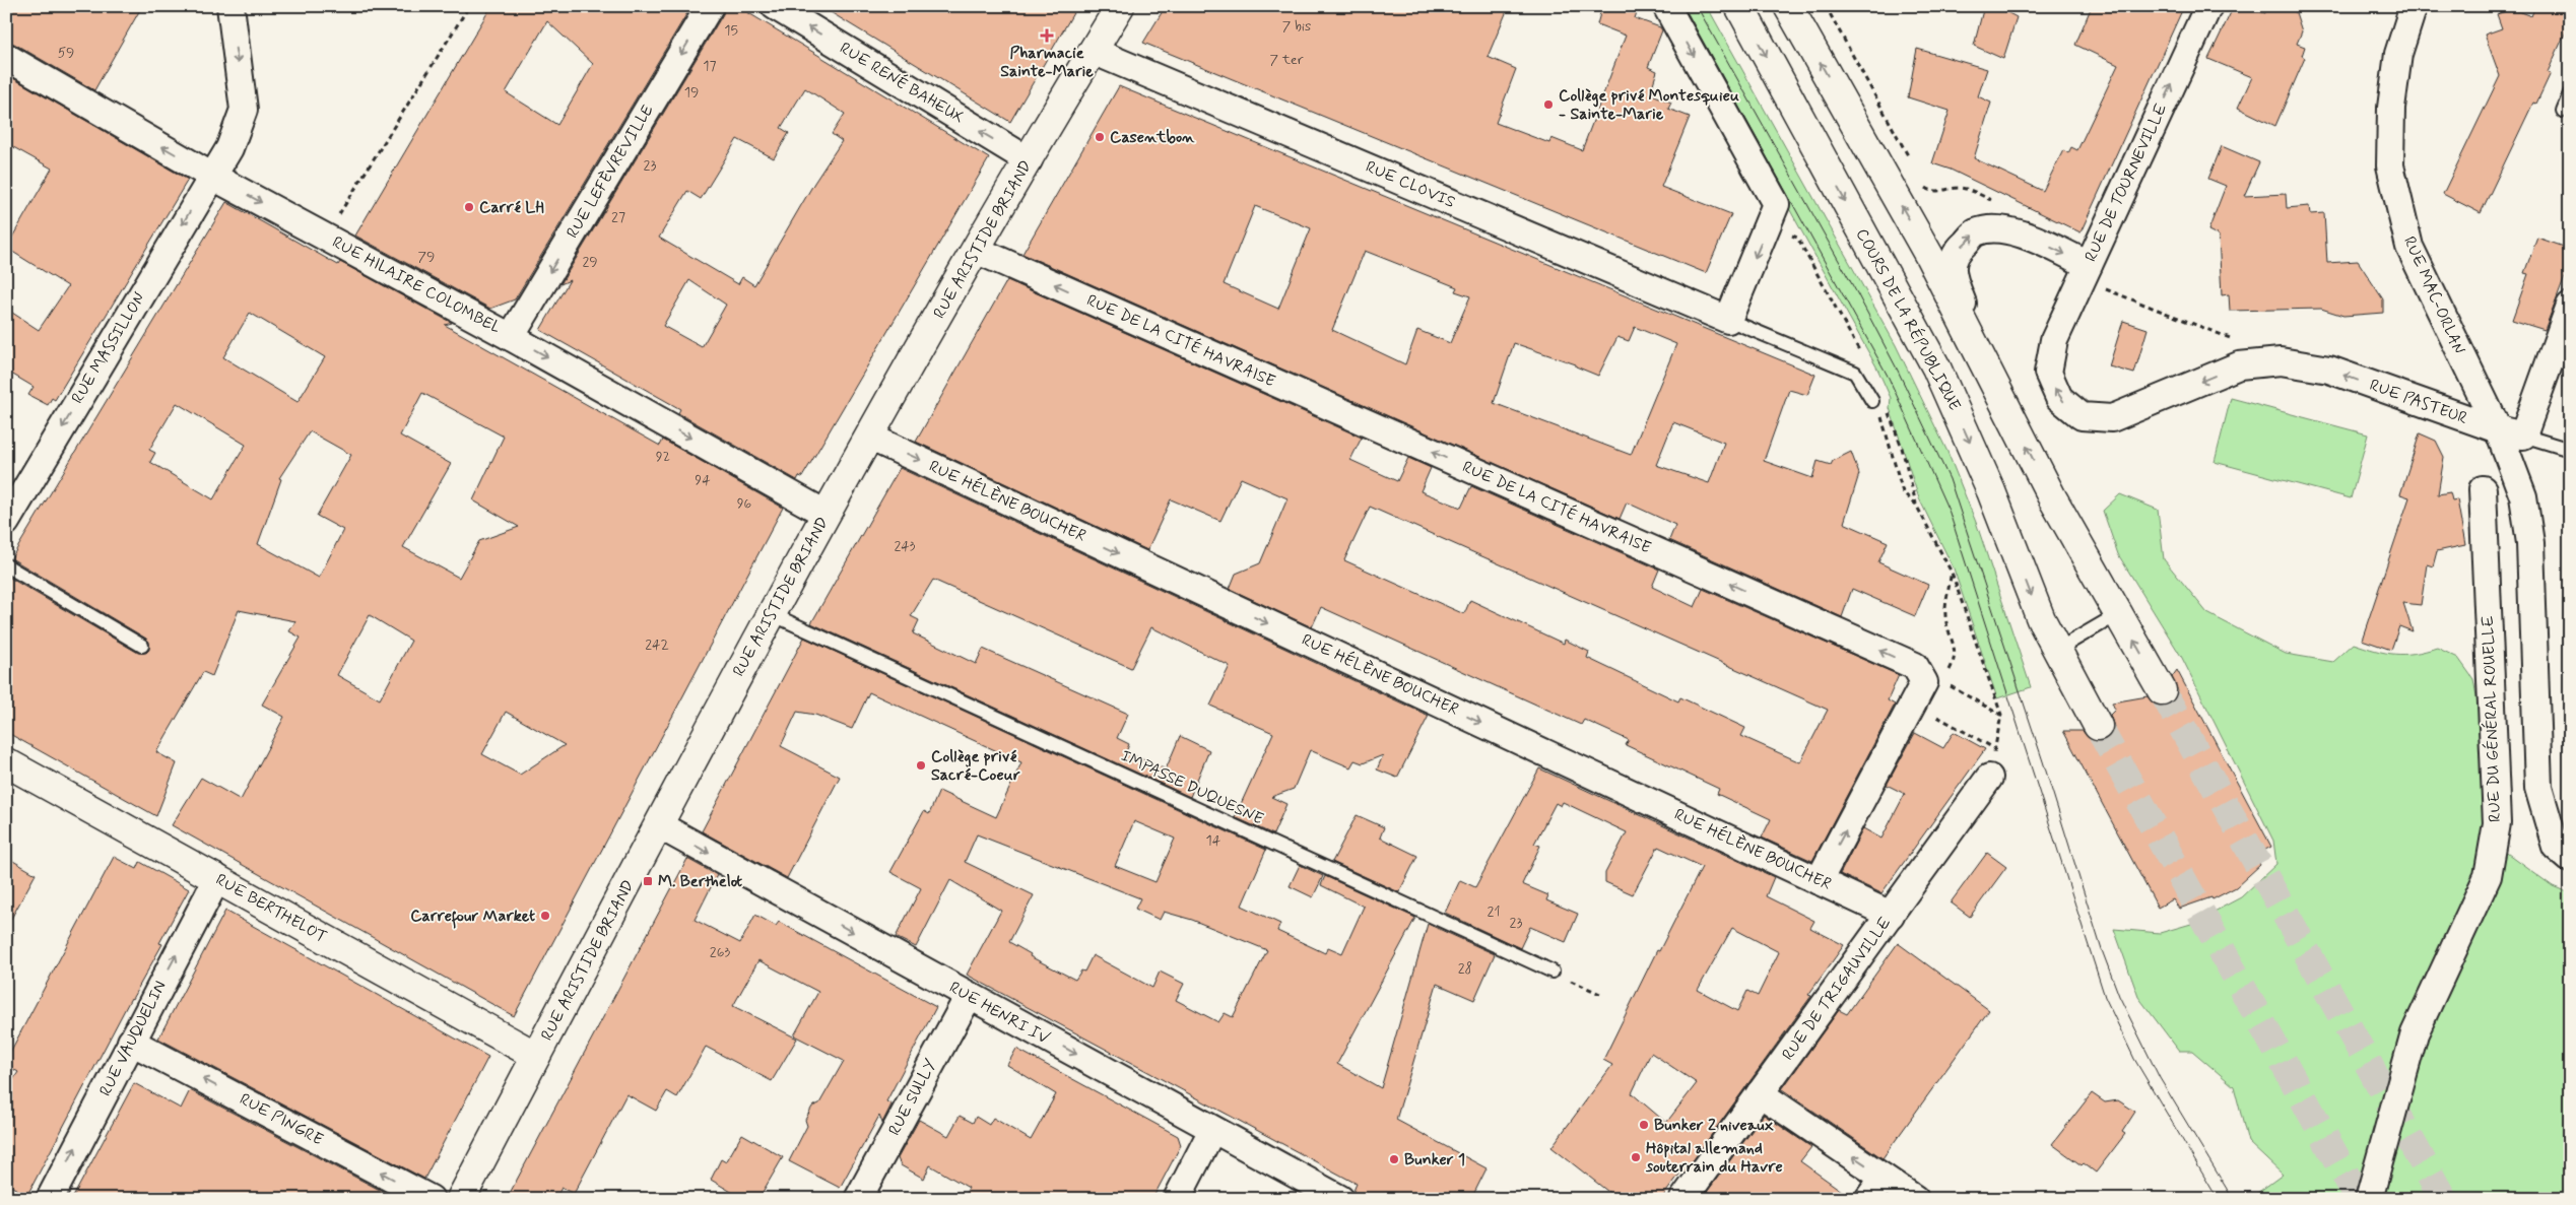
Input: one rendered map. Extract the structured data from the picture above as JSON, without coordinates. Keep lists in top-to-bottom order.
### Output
{
  "streets": {
    "main road": ["RUE ARISTIDE BRIAND", "COURS DE LA RÉPUBLIQUE", "RUE BERTHELOT"],
    "street": [
      "RUE RENÉ BAHEUX",
      "RUE LEFÈVREVILLE",
      "RUE DE TOURNEVILLE",
      "RUE CLOVIS",
      "RUE HILAIRE COLOMBEL",
      "RUE MAC-ORLAN",
      "RUE DE LA CITÉ HAVRAISE",
      "RUE MASSILLON",
      "RUE PASTEUR",
      "RUE HÉLÈNE BOUCHER",
      "RUE DU GÉNÉRAL ROUELLE",
      "RUE DE TRIGAUVILLE",
      "RUE HENRI IV",
      "RUE VAUQUELIN",
      "RUE SULLY",
      "RUE PINGRE"
    ],
    "lane": ["IMPASSE DUQUESNE"]
  },
  "crossings": [
    ["RUE RENÉ BAHEUX", "RUE ARISTIDE BRIAND"],
    ["RUE LEFÈVREVILLE", "RUE HILAIRE COLOMBEL"],
    ["RUE DE TOURNEVILLE", "RUE PASTEUR"],
    ["RUE CLOVIS", "RUE ARISTIDE BRIAND"],
    ["RUE ARISTIDE BRIAND", "RUE HILAIRE COLOMBEL"],
    ["RUE ARISTIDE BRIAND", "RUE DE LA CITÉ HAVRAISE"],
    ["RUE ARISTIDE BRIAND", "RUE HÉLÈNE BOUCHER"],
    ["RUE ARISTIDE BRIAND", "IMPASSE DUQUESNE"],
    ["RUE ARISTIDE BRIAND", "RUE BERTHELOT"],
    ["RUE ARISTIDE BRIAND", "RUE HENRI IV"],
    ["RUE HILAIRE COLOMBEL", "RUE MASSILLON"],
    ["RUE MAC-ORLAN", "RUE PASTEUR"],
    ["RUE DE LA CITÉ HAVRAISE", "RUE HÉLÈNE BOUCHER"],
    ["RUE HÉLÈNE BOUCHER", "RUE DE TRIGAUVILLE"],
    ["RUE BERTHELOT", "RUE VAUQUELIN"],
    ["RUE HENRI IV", "RUE SULLY"],
    ["RUE VAUQUELIN", "RUE PINGRE"]
  ],
  "one_way": [
    "RUE RENÉ BAHEUX",
    "RUE LEFÈVREVILLE",
    "RUE DE LA CITÉ HAVRAISE",
    "RUE MASSILLON",
    "RUE HÉLÈNE BOUCHER",
    "RUE HENRI IV",
    "RUE VAUQUELIN",
    "RUE PINGRE"
  ],
  "places": {
    "health": ["Pharmacie Sainte-Marie"],
    "other": [
      "Collège privé Montesquieu - Sainte-Marie",
      "Casentbon",
      "Carré LH",
      "Collège privé Sacré-Coeur",
      "Carrefour Market",
      "Bunker 2 niveaux",
      "Hôpital allemand souterrain du Havre",
      "Bunker 1"
    ],
    "transit": ["M. Berthelot"]
  },
  "house_numbers": [
    "7 bis",
    "15",
    "59",
    "7 ter",
    "17",
    "19",
    "23",
    "27",
    "79",
    "29",
    "92",
    "94",
    "96",
    "243",
    "242",
    "14",
    "21",
    "23",
    "263",
    "28"
  ]
}
